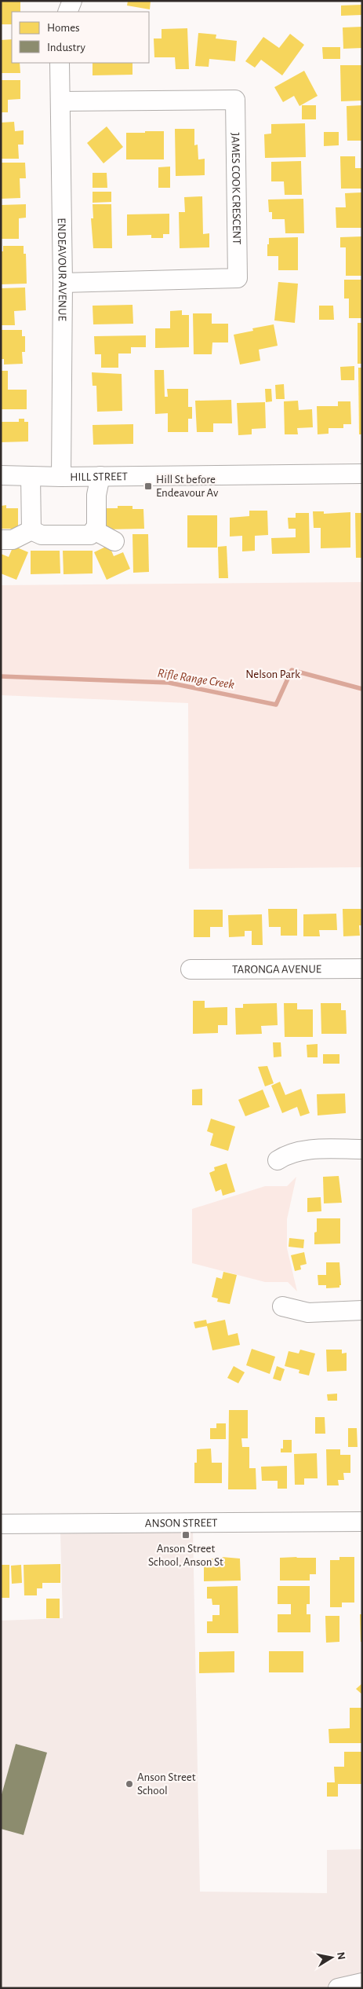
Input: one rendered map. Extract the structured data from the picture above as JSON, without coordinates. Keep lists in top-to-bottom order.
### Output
{
  "streets": {
    "street": [
      "JAMES COOK CRESCENT",
      "ENDEAVOUR AVENUE",
      "HILL STREET",
      "TARONGA AVENUE",
      "ANSON STREET"
    ]
  },
  "crossings": [
    ["JAMES COOK CRESCENT", "ENDEAVOUR AVENUE"],
    ["ENDEAVOUR AVENUE", "HILL STREET"]
  ],
  "water": ["Rifle Range Creek"],
  "parks": ["Nelson Park"],
  "places": {
    "transit": ["Hill St before Endeavour Av", "Anson Street School, Anson St"],
    "other": ["Anson Street School"]
  },
  "legend": ["Homes", "Industry"],
  "north": "right"
}
